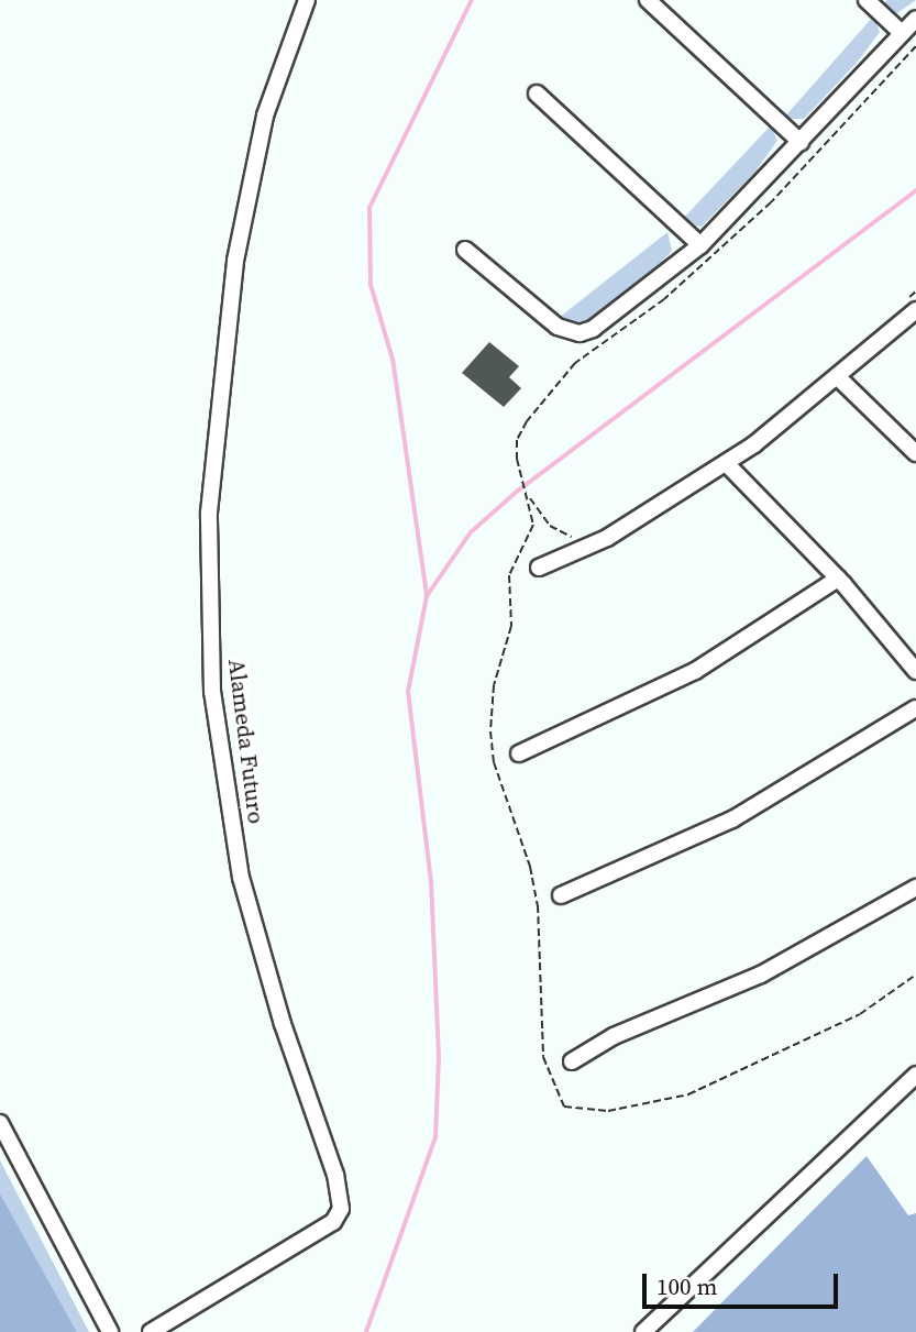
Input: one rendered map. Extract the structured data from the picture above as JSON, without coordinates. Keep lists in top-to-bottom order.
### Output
{
  "streets": {
    "street": ["Alameda Futuro"]
  },
  "scale_bar": "100 m"
}
